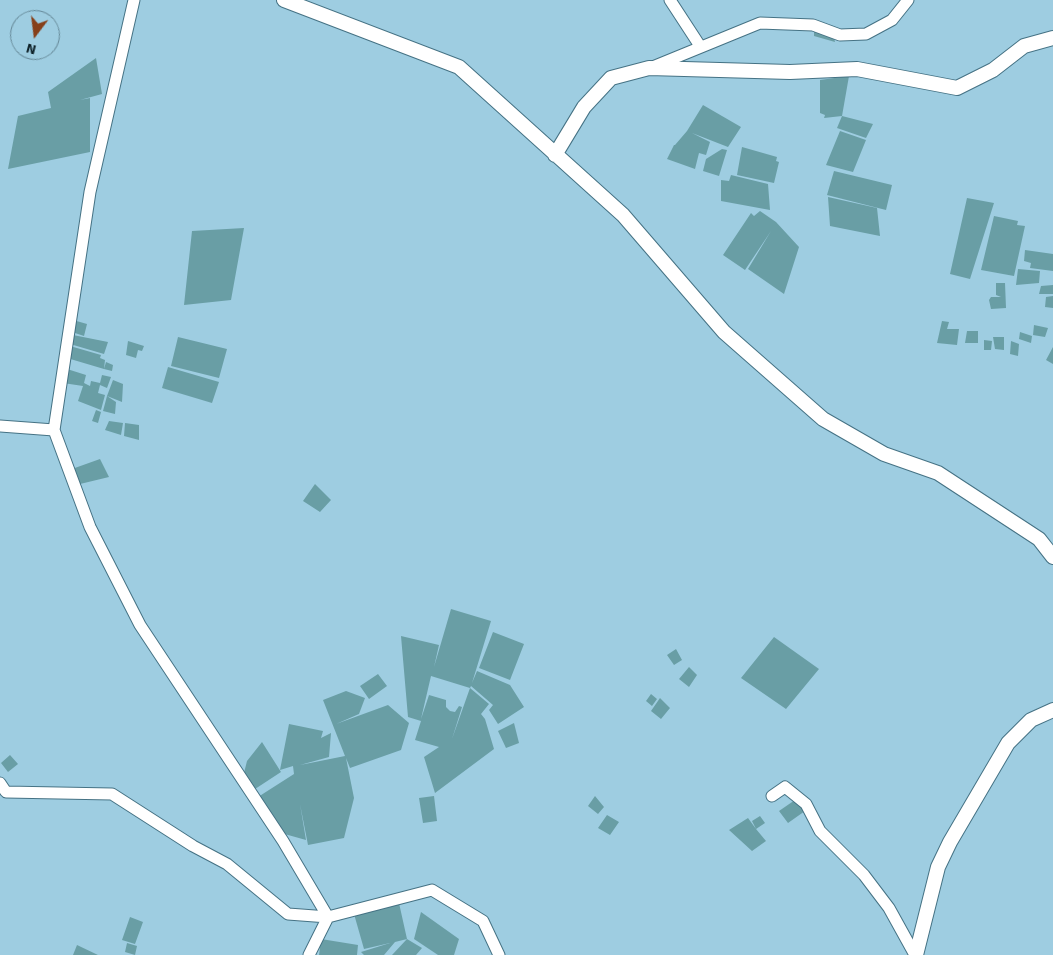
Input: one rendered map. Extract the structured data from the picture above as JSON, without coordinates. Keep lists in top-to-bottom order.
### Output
{
  "north": "bottom"
}
